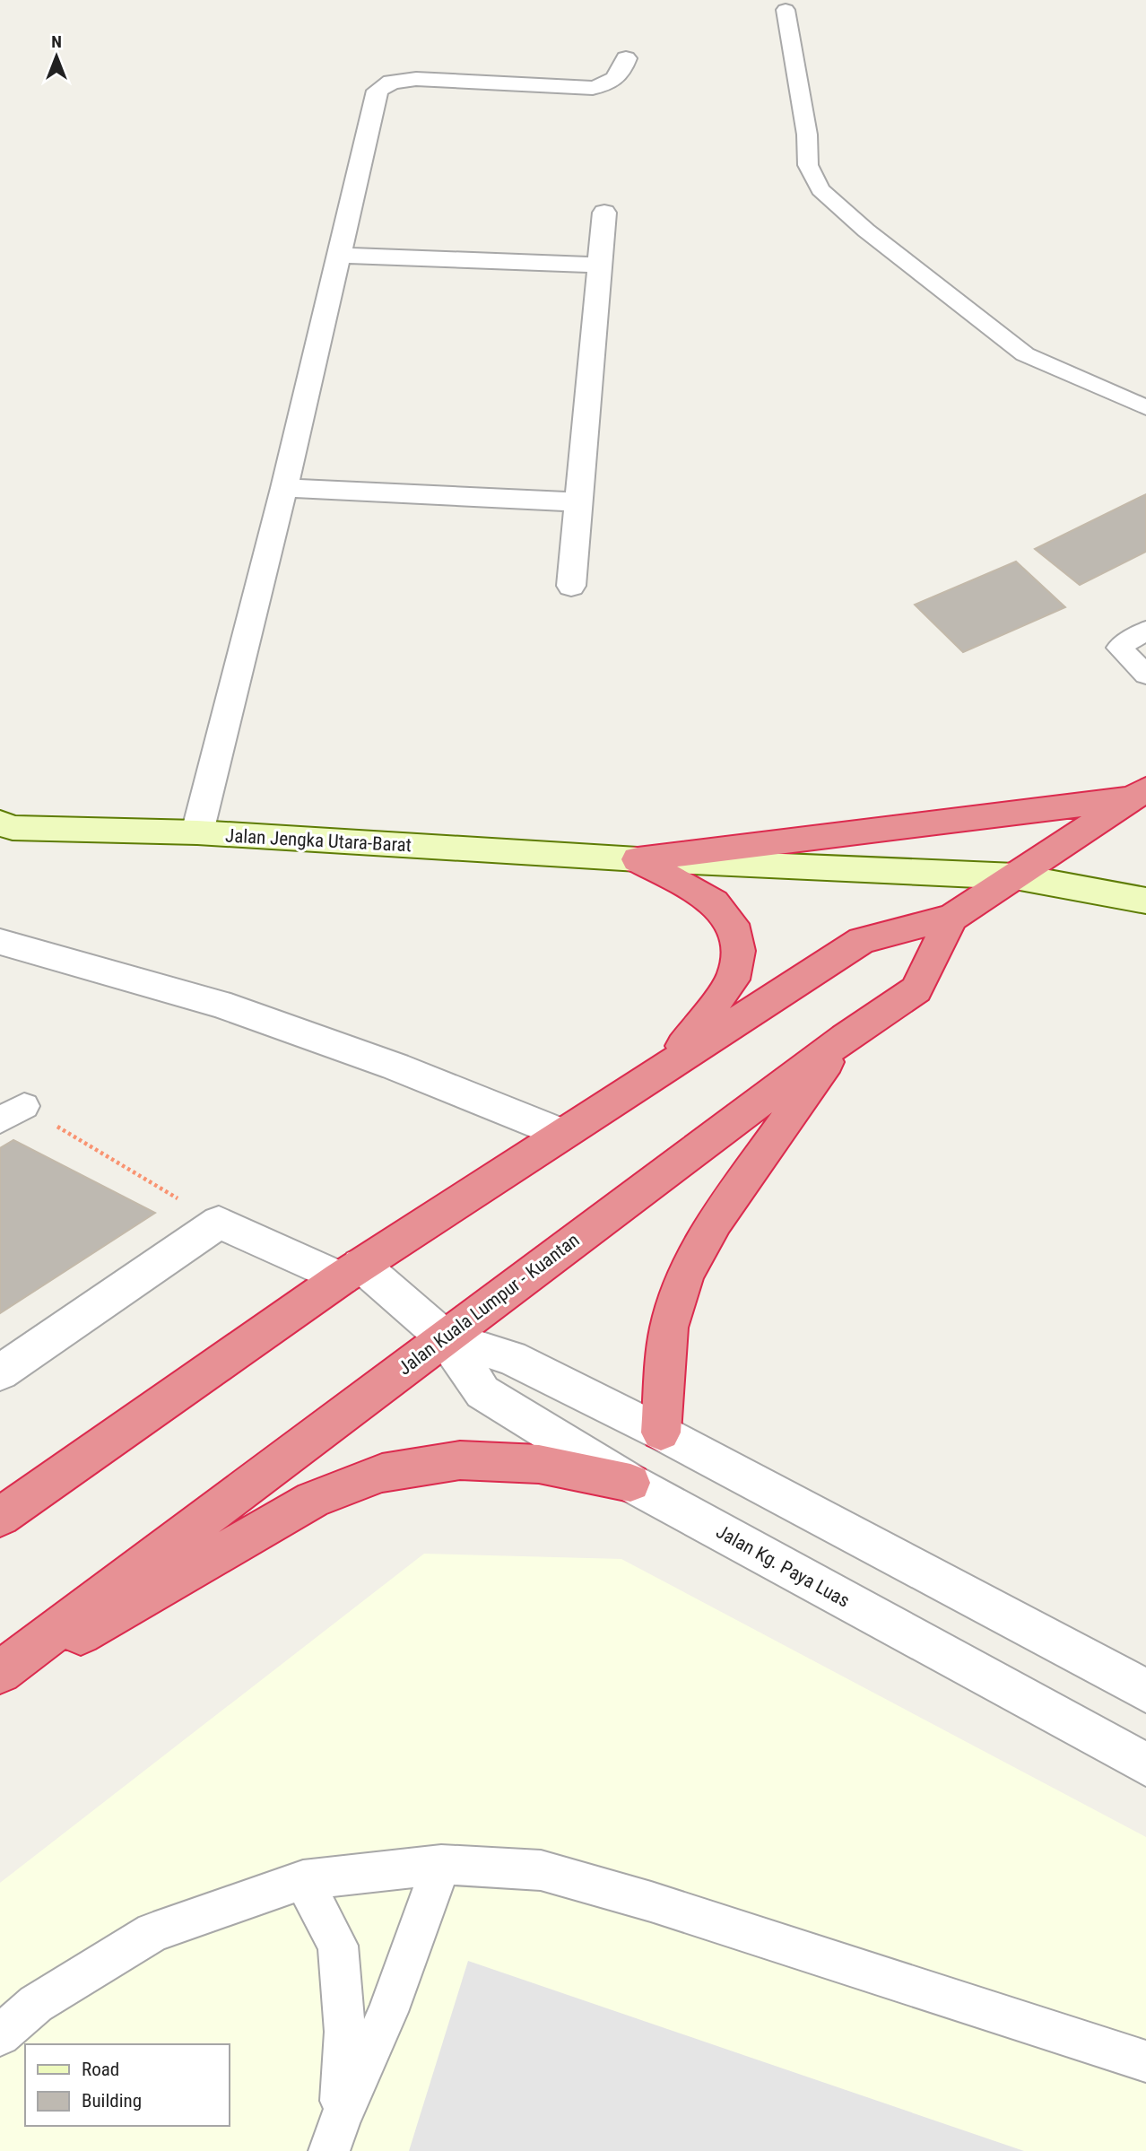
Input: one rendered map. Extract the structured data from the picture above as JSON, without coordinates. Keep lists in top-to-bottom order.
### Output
{
  "streets": {
    "highway": ["Jalan Kuala Lumpur - Kuantan"],
    "street": ["Jalan Jengka Utara-Barat", "Jalan Kg. Paya Luas"]
  },
  "crossings": [
    ["Jalan Kuala Lumpur - Kuantan", "Jalan Kg. Paya Luas"]
  ],
  "legend": ["Road", "Building"],
  "north": "top"
}
